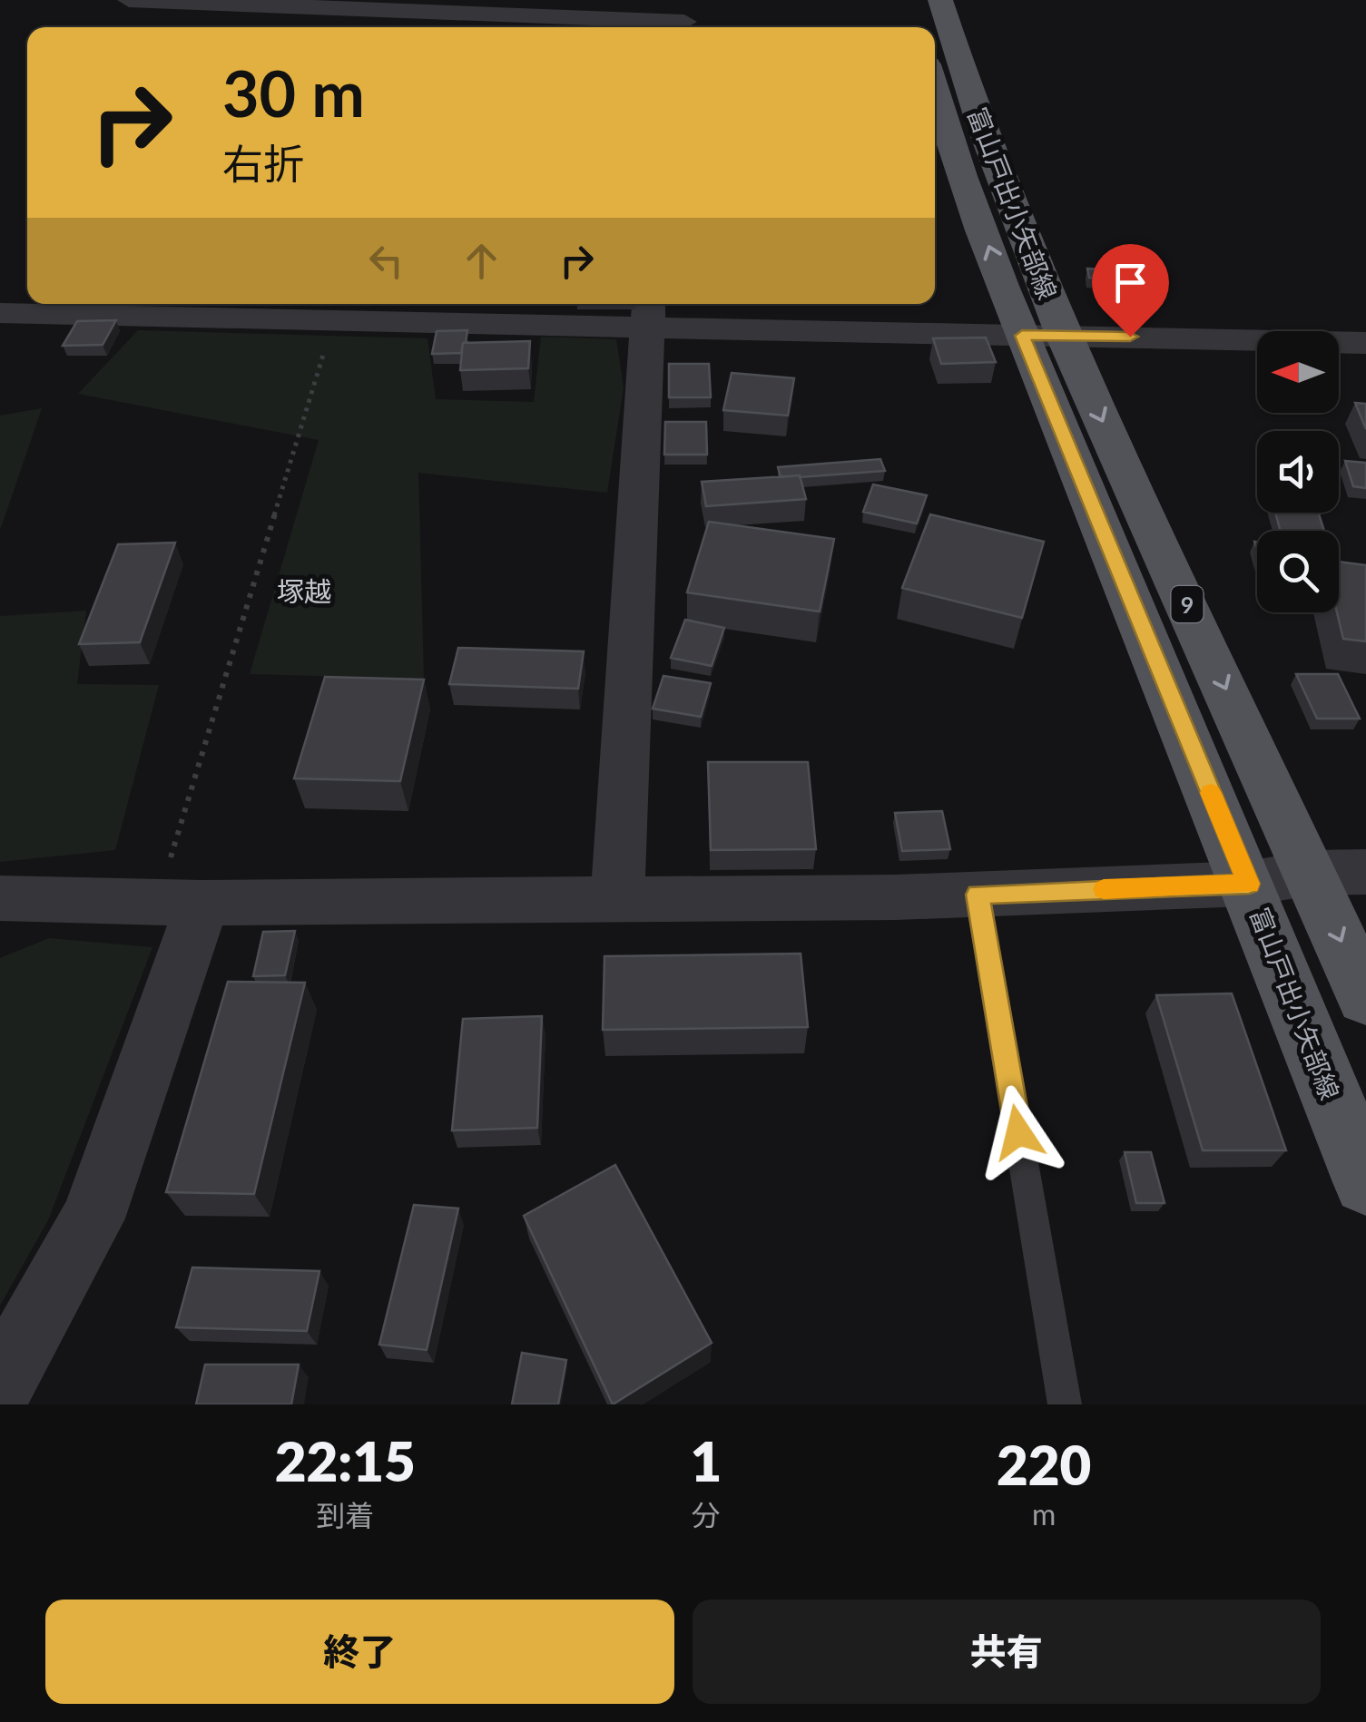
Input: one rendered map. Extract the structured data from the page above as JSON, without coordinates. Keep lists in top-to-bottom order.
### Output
{
  "streets": {
    "main road": ["富山戸出小矢部線", "9"]
  },
  "districts": ["塚越"],
  "north": "left",
  "page": {
    "turn": ["30 m", "右折"],
    "eta": [
      "22:15",
      "到着",
      "1",
      "分",
      "220",
      "m"
    ],
    "buttons": ["終了", "共有"]
  }
}
